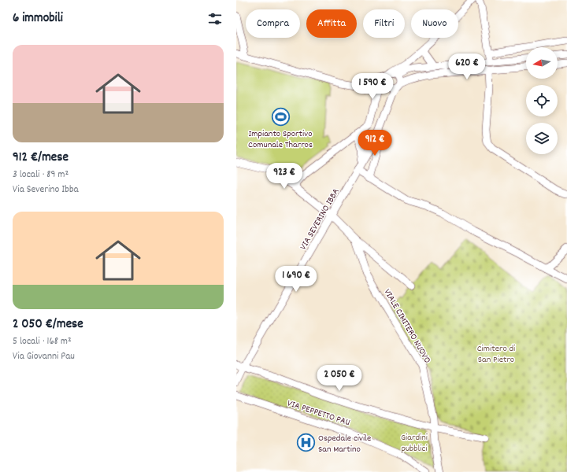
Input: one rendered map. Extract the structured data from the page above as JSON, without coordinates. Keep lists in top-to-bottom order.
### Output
{
  "streets": {
    "street": ["VIA SEVERINO IBBA", "VIALE CIMITERO NUOVO", "VIA PEPPETTO PAU"]
  },
  "crossings": [
    ["VIA SEVERINO IBBA", "VIALE CIMITERO NUOVO"]
  ],
  "parks": ["Cimitero di San Pietro", "Giardini pubblici"],
  "places": {
    "sports": ["Impianto Sportivo Comunale Tharros"],
    "hospital": ["Ospedale civile San Martino"]
  },
  "north": "left",
  "page": {
    "heading": "6 immobili",
    "chip": [
      "Compra",
      "Affitta",
      "Filtri",
      "Nuovo"
    ],
    "list": [
      {
        "name": "912 €/mese",
        "note": "3 locali · 89 m² · Via Severino Ibba"
      },
      {
        "name": "2 050 €/mese",
        "note": "5 locali · 168 m² · Via Giovanni Pau"
      }
    ],
    "price": [
      "620 €",
      "1 590 €",
      "912 €",
      "923 €",
      "1 690 €",
      "2 050 €"
    ]
  }
}
